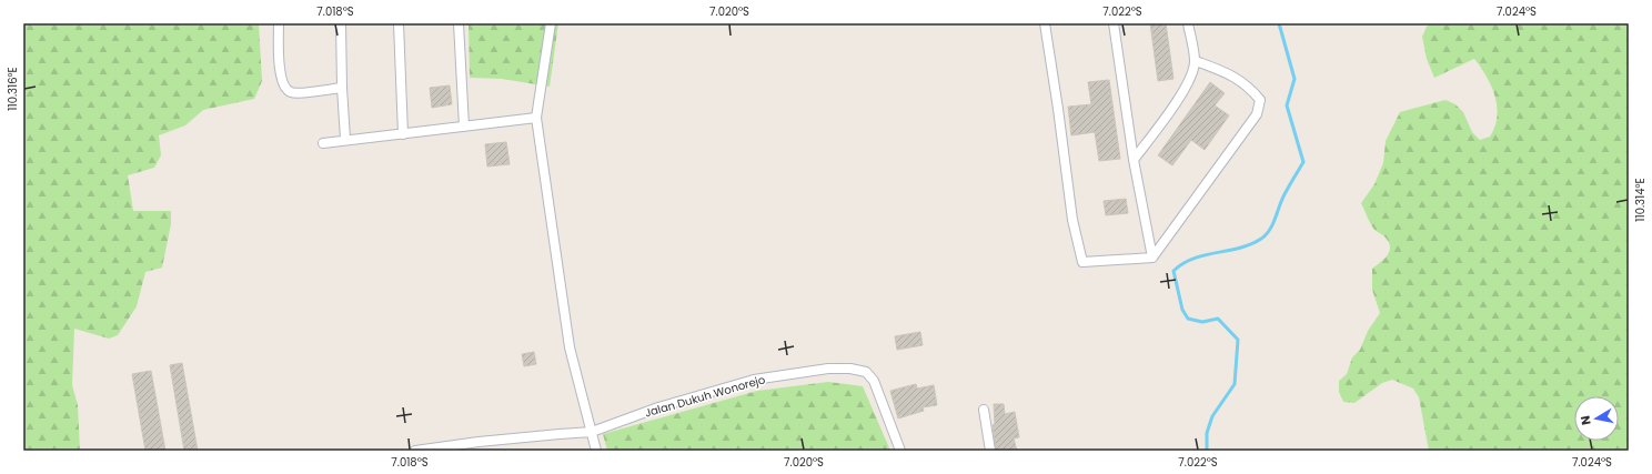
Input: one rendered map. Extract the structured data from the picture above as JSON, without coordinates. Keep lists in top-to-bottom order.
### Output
{
  "streets": {
    "street": ["Jalan Dukuh Wonorejo"]
  },
  "north": "left",
  "coordinates": [
    "7.018°S",
    "7.020°S",
    "7.022°S",
    "7.024°S",
    "110.316°E",
    "110.314°E"
  ]
}
